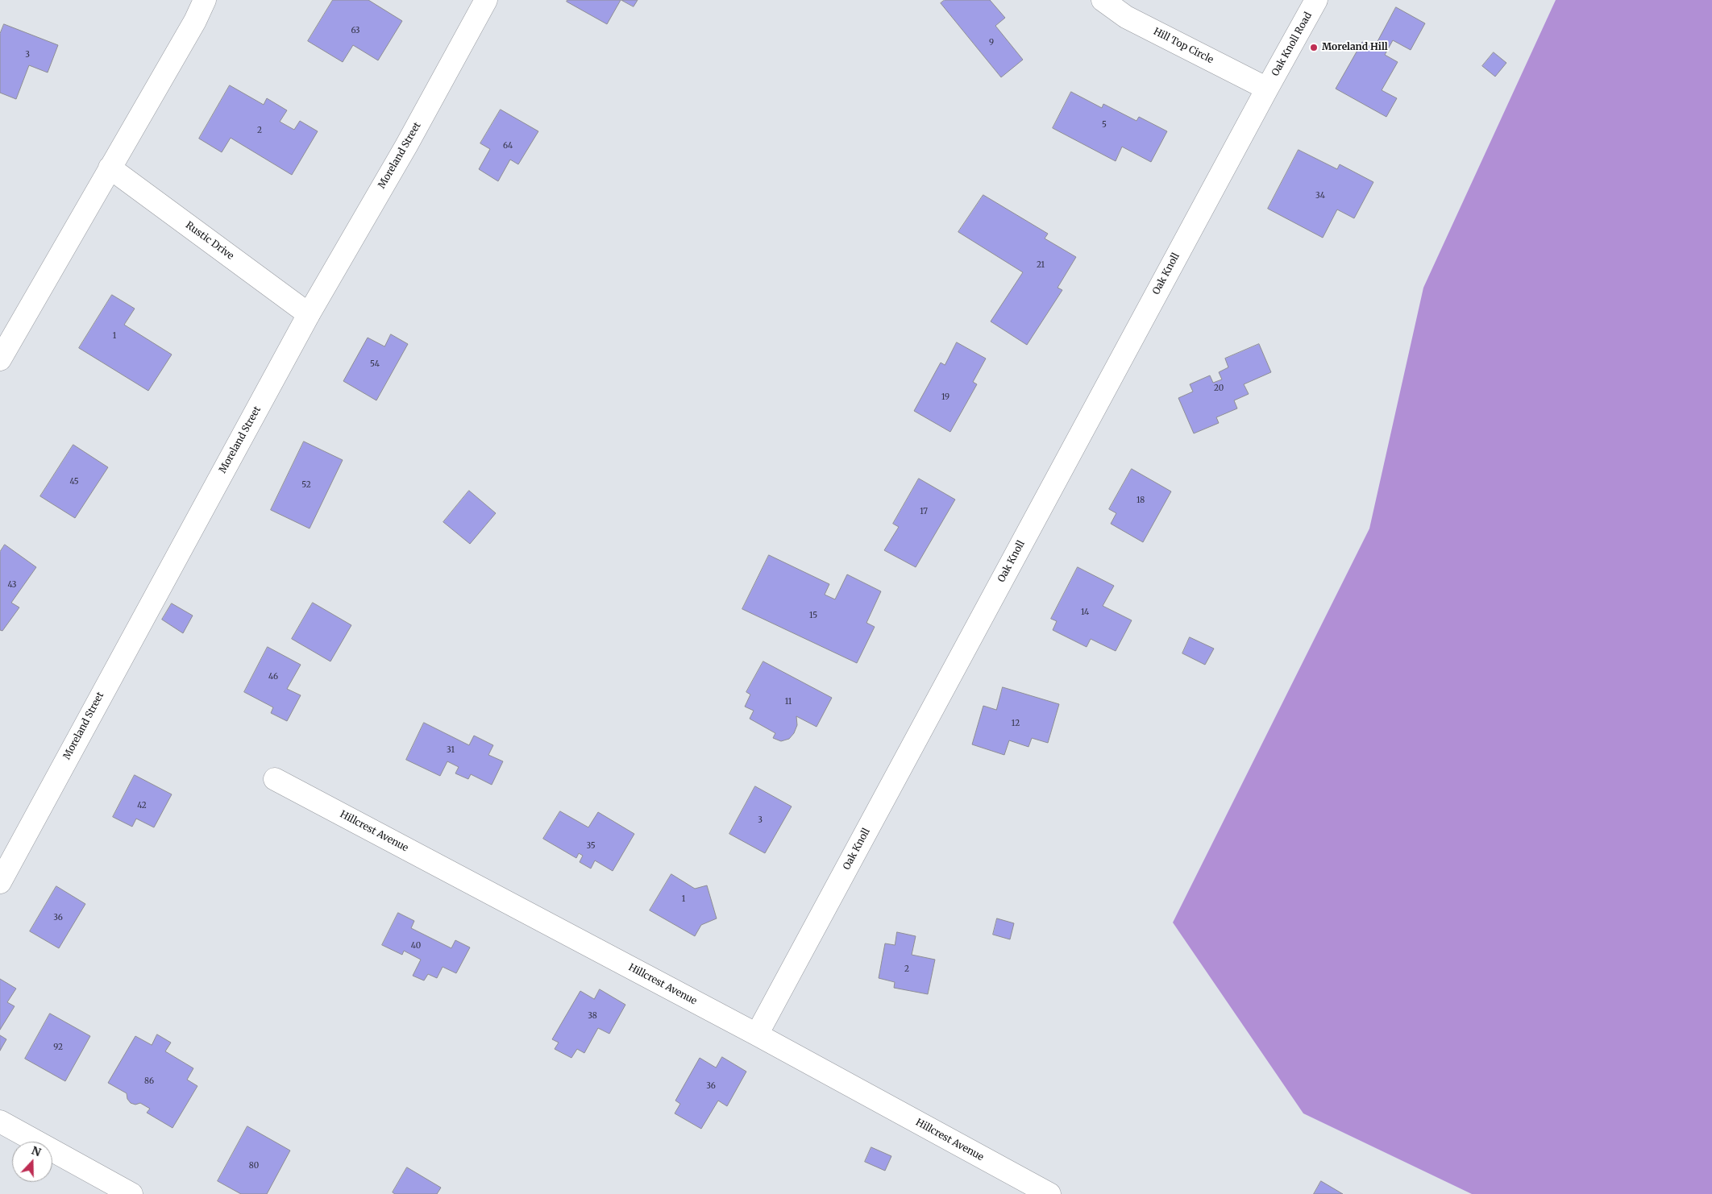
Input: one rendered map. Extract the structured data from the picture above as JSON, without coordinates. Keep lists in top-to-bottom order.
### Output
{
  "streets": {
    "street": [
      "Oak Knoll Road",
      "Hill Top Circle",
      "Moreland Street",
      "Rustic Drive",
      "Oak Knoll",
      "Hillcrest Avenue"
    ]
  },
  "crossings": [
    ["Oak Knoll Road", "Hill Top Circle"],
    ["Oak Knoll Road", "Oak Knoll"],
    ["Hill Top Circle", "Oak Knoll"],
    ["Moreland Street", "Rustic Drive"],
    ["Oak Knoll", "Hillcrest Avenue"]
  ],
  "places": ["Moreland Hill"],
  "house_numbers": [
    "63",
    "9",
    "3",
    "5",
    "2",
    "64",
    "34",
    "21",
    "1",
    "54",
    "20",
    "19",
    "45",
    "52",
    "18",
    "17",
    "43",
    "14",
    "15",
    "46",
    "11",
    "12",
    "31",
    "42",
    "3",
    "35",
    "1",
    "36",
    "40",
    "2",
    "38",
    "92",
    "86",
    "36",
    "80"
  ],
  "north": "top"
}
